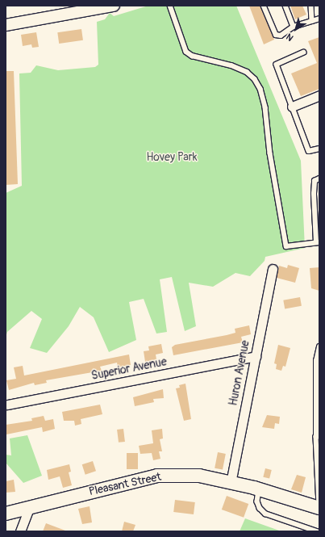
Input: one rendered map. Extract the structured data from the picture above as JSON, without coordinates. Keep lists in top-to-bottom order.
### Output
{
  "streets": {
    "main road": ["Pleasant Street"],
    "street": ["Superior Avenue", "Huron Avenue"]
  },
  "crossings": [
    ["Superior Avenue", "Huron Avenue"],
    ["Huron Avenue", "Pleasant Street"]
  ],
  "parks": ["Hovey Park"],
  "north": "bottom left"
}
